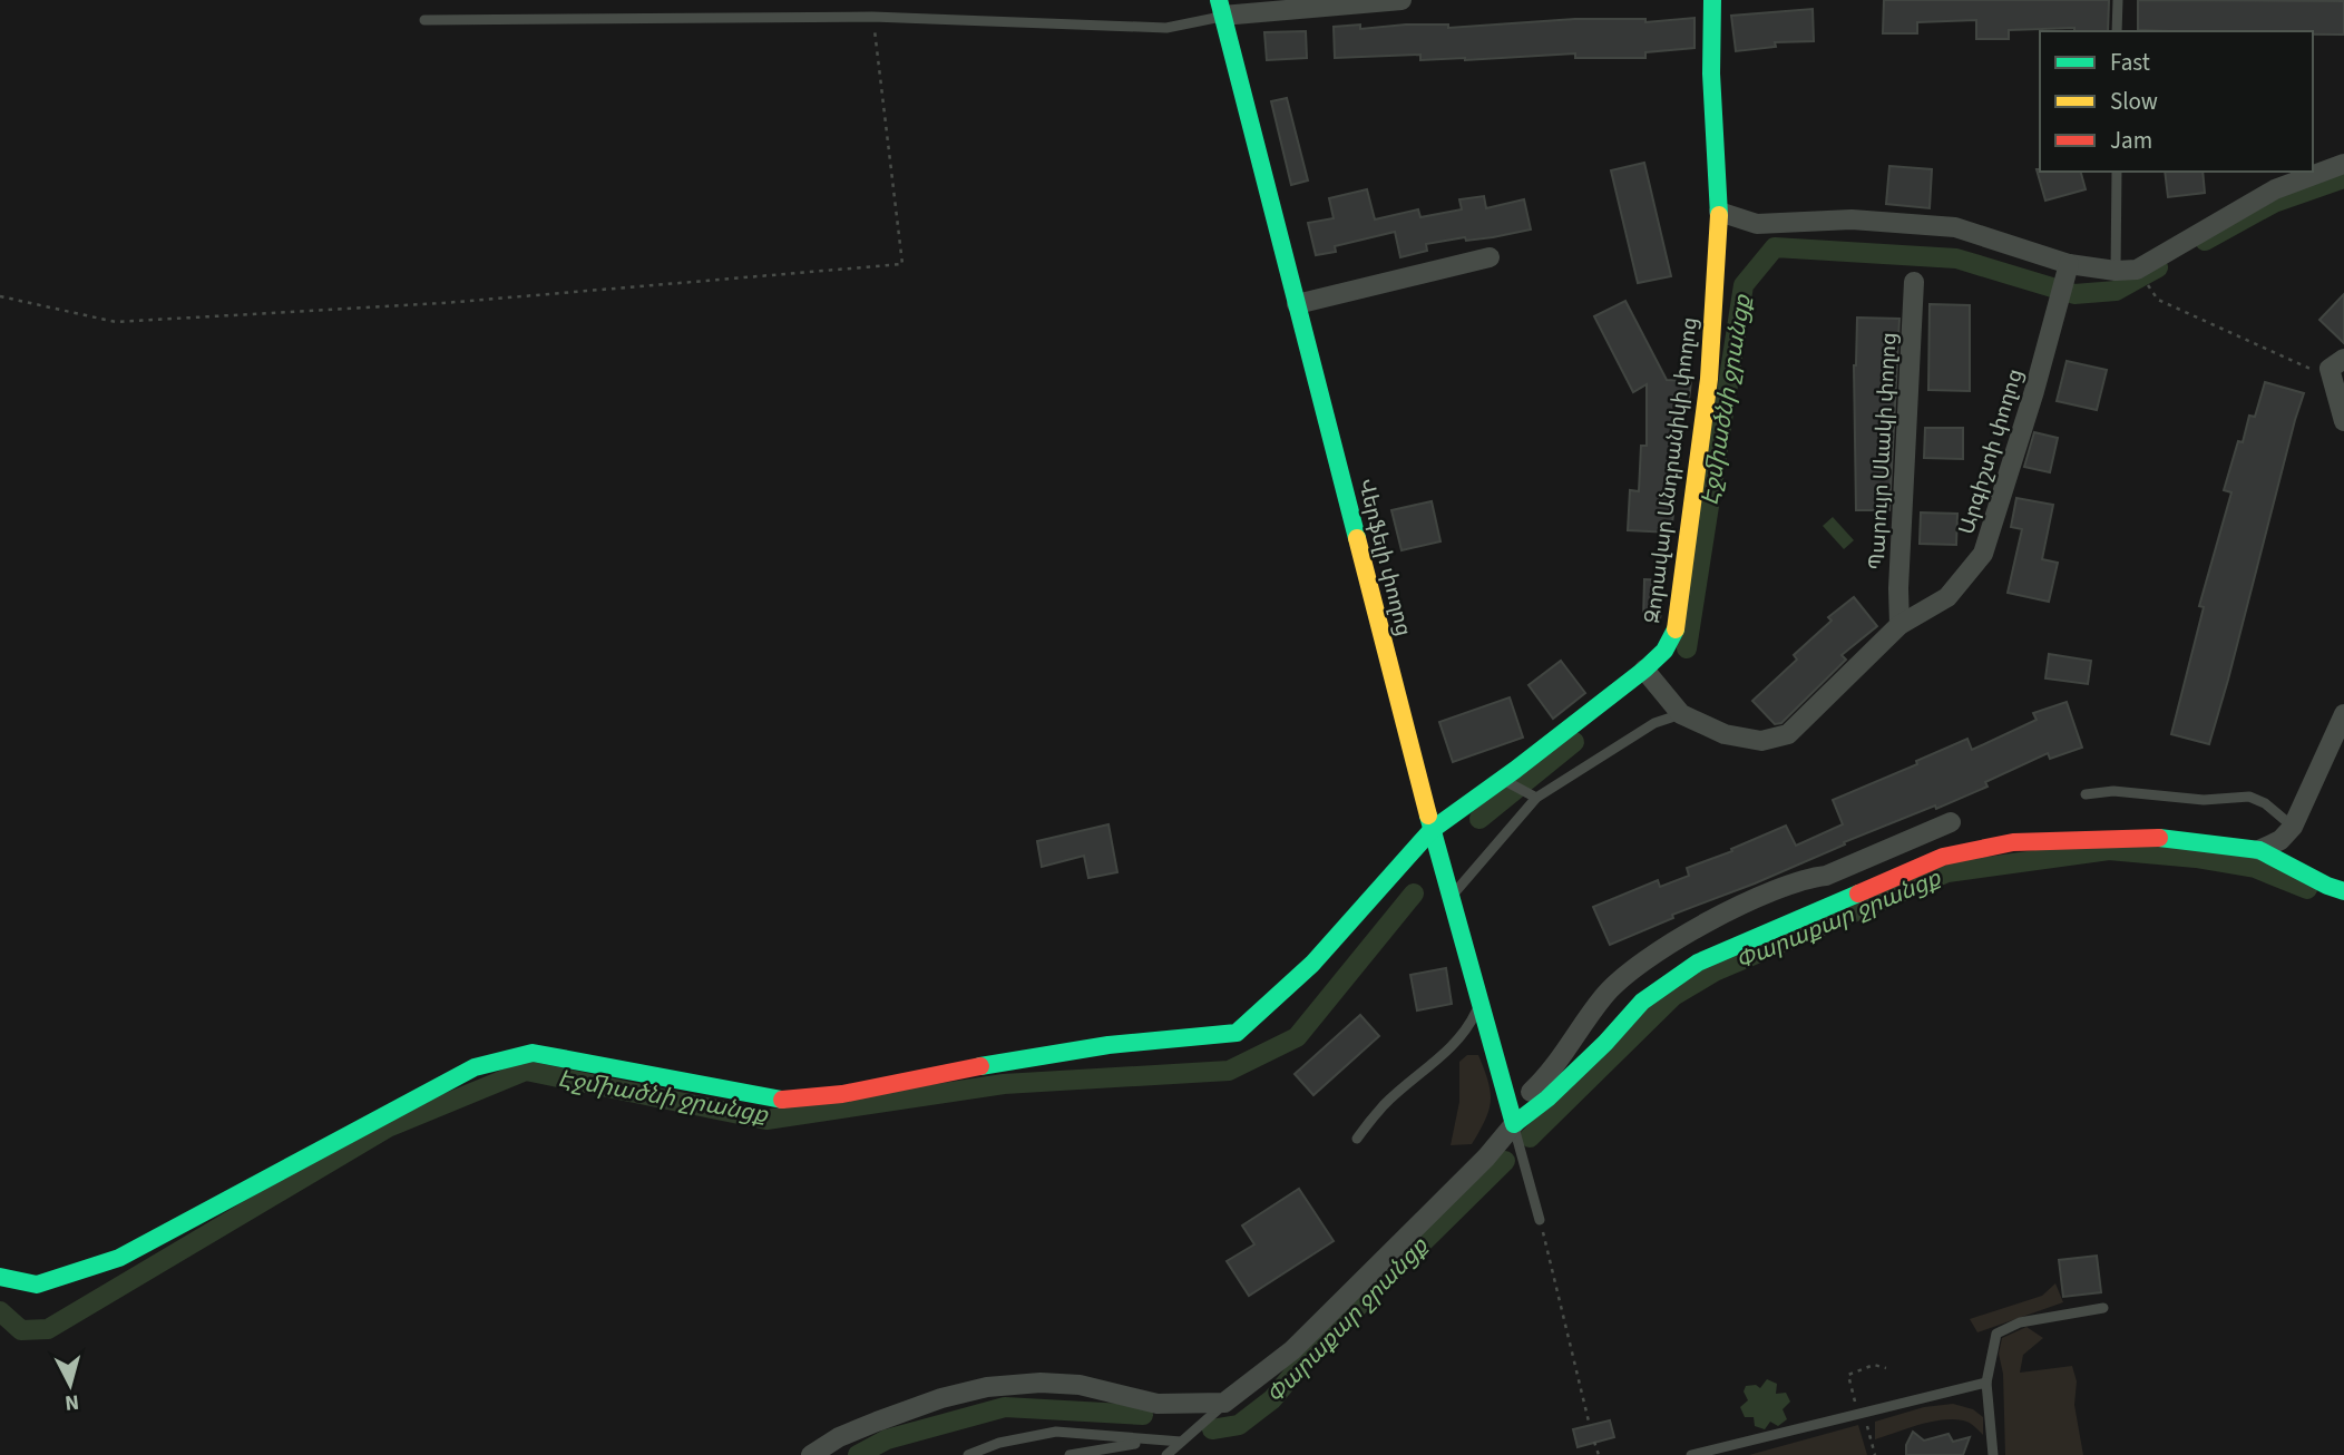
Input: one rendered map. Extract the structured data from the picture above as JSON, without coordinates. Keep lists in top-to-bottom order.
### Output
{
  "streets": {
    "street": [
      "Պարույր Սևակի փողոց",
      "Արգիշտի փողոց",
      "Զորավար Անդրանիկի փողոց",
      "Վերֆելի փողոց"
    ]
  },
  "crossings": [
    ["Պարույր Սևակի փողոց", "Արգիշտի փողոց"],
    ["Արգիշտի փողոց", "Զորավար Անդրանիկի փողոց"],
    ["Զորավար Անդրանիկի փողոց", "Վերֆելի փողոց"]
  ],
  "water": ["Էջմիածնի ջրանցք", "Փարաքար ջրանցք"],
  "legend": ["Fast", "Slow", "Jam"],
  "north": "bottom"
}
